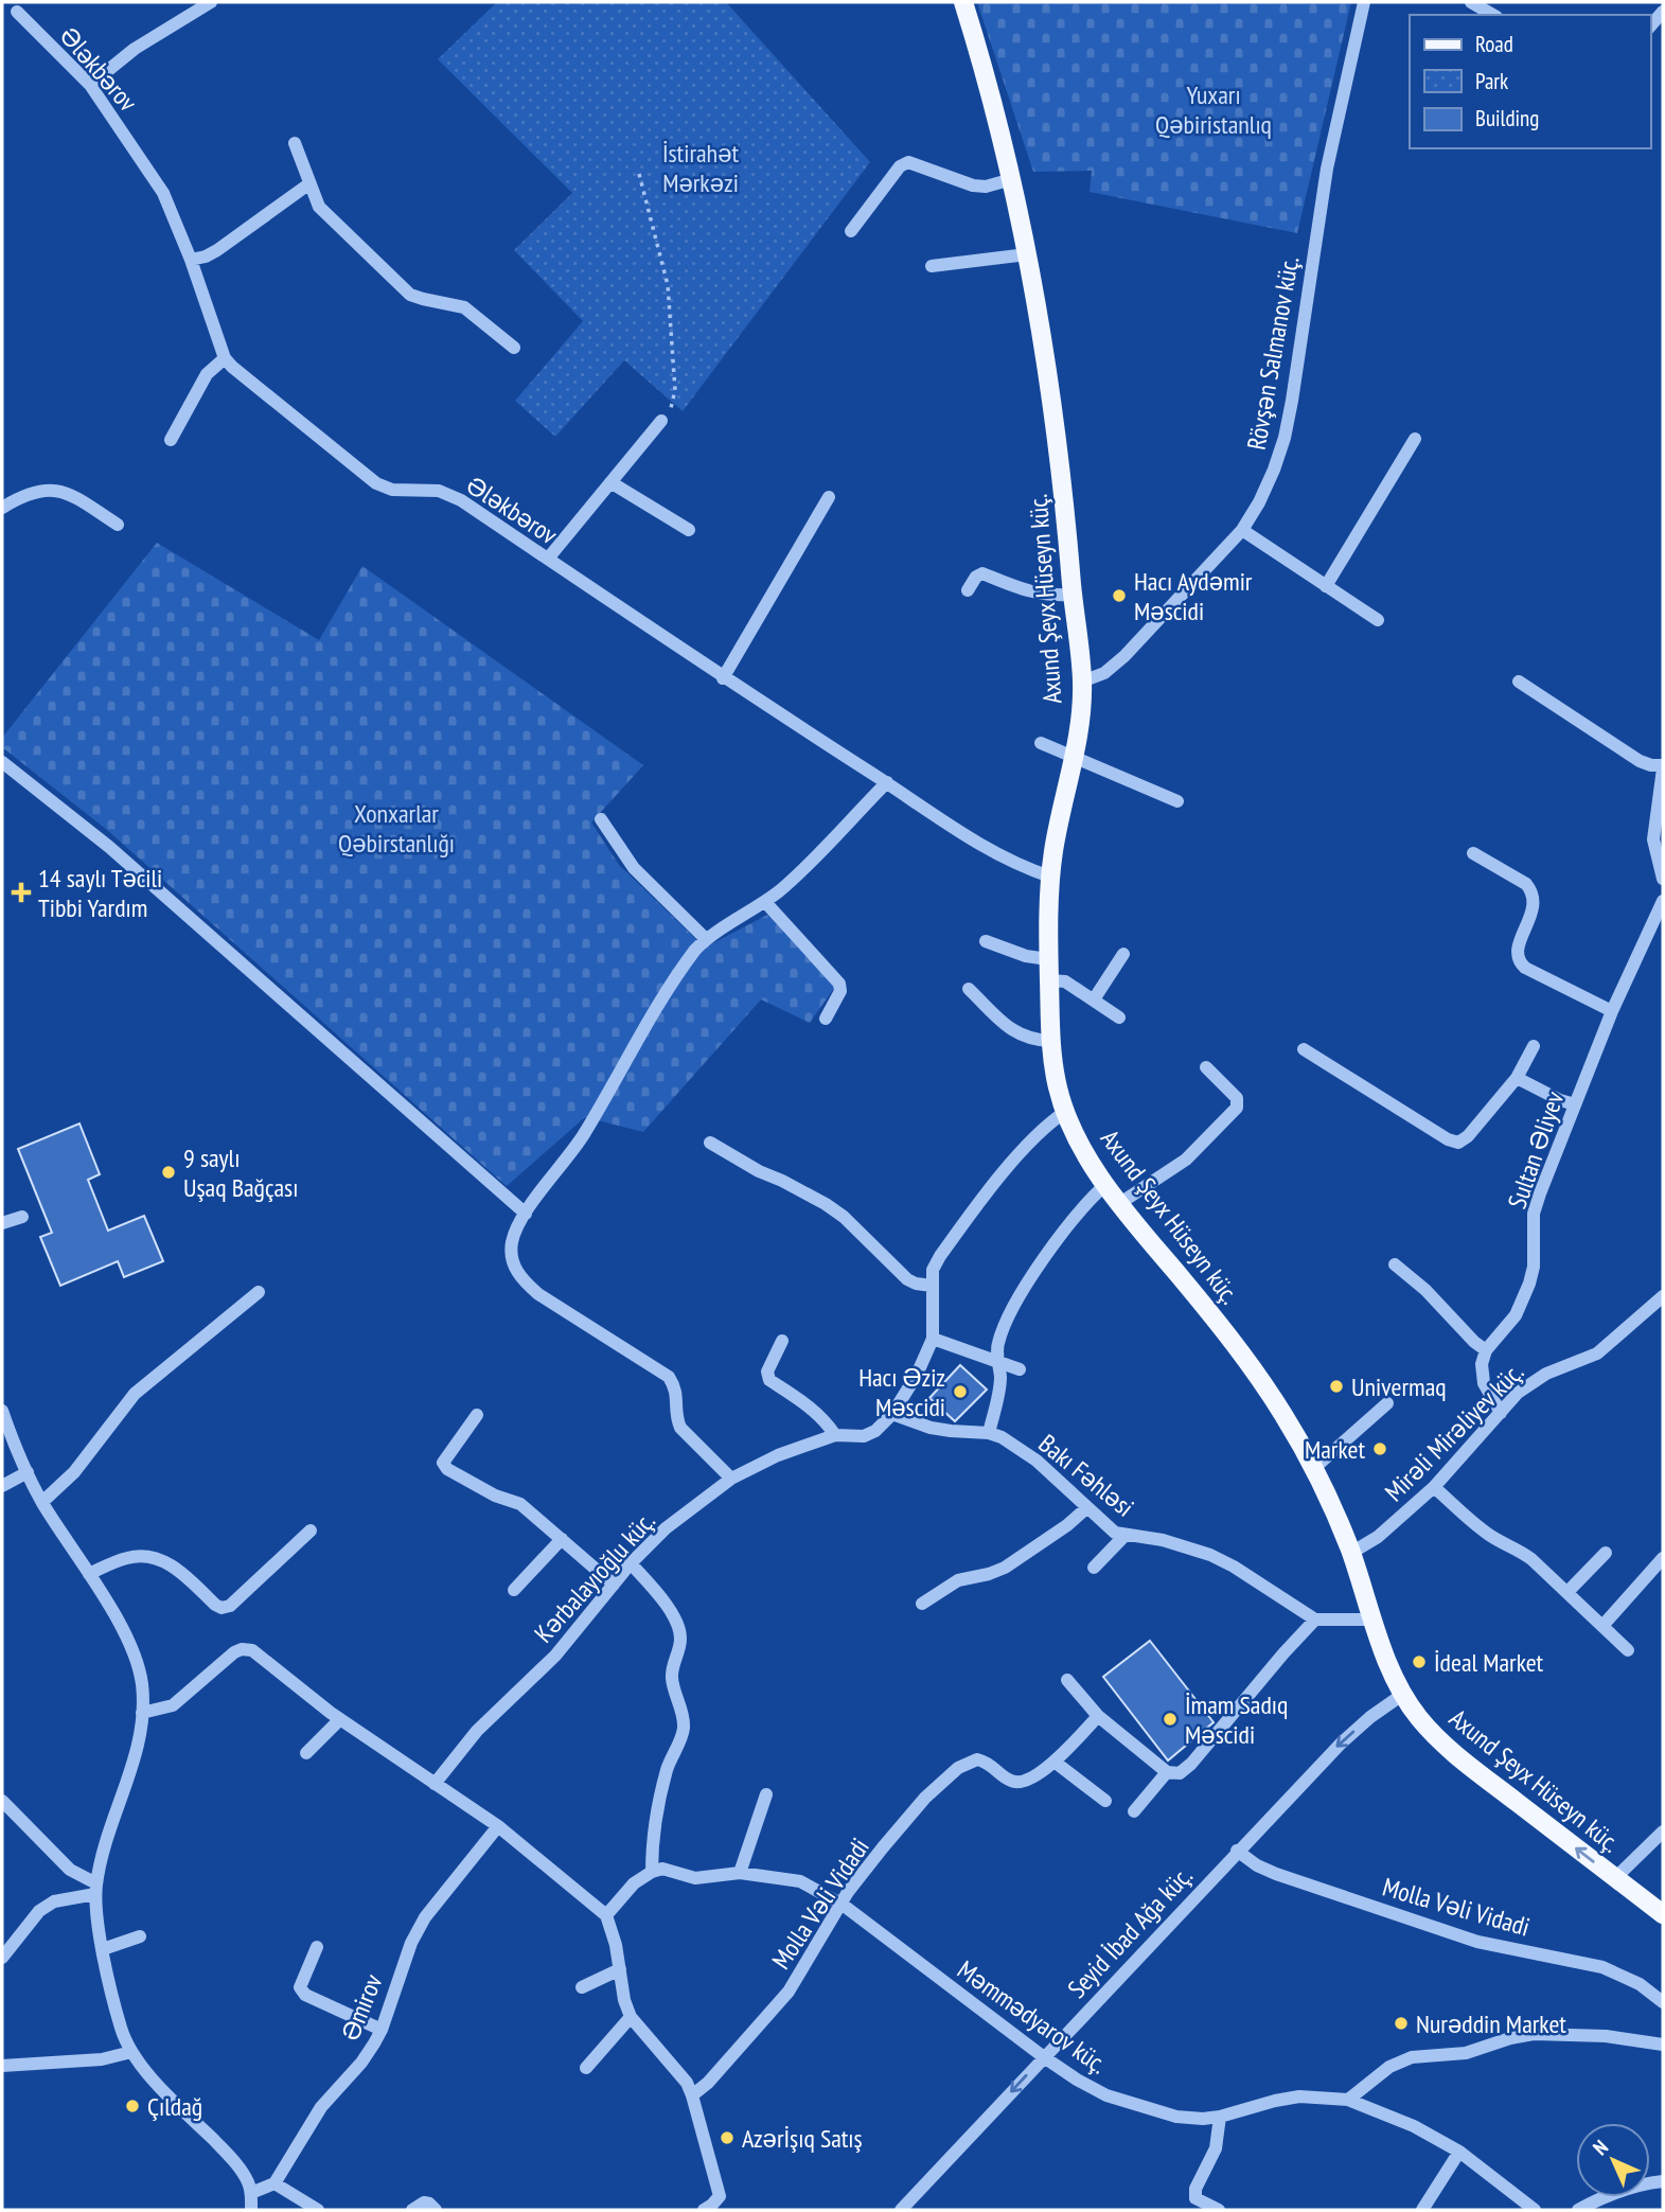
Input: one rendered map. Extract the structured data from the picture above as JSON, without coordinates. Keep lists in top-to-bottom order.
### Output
{
  "streets": {
    "main road": ["Axund Şeyx Hüseyn küç."],
    "street": [
      "Ələkbərov",
      "Rövşən Salmanov küç.",
      "Sultan Əliyev",
      "Mirəli Mirəliyev küç.",
      "Bakı Fəhləsi",
      "Kərbalayıoğlu küç.",
      "Molla Vəli Vidadi",
      "Seyid İbad Ağa küç.",
      "Əmirov",
      "Məmmədyarov küç."
    ]
  },
  "crossings": [
    ["Ələkbərov", "Axund Şeyx Hüseyn küç."],
    ["Rövşən Salmanov küç.", "Axund Şeyx Hüseyn küç."],
    ["Axund Şeyx Hüseyn küç.", "Mirəli Mirəliyev küç."],
    ["Axund Şeyx Hüseyn küç.", "Kərbalayıoğlu küç."],
    ["Axund Şeyx Hüseyn küç.", "Seyid İbad Ağa küç."],
    ["Bakı Fəhləsi", "Kərbalayıoğlu küç."],
    ["Molla Vəli Vidadi", "Seyid İbad Ağa küç."],
    ["Molla Vəli Vidadi", "Məmmədyarov küç."],
    ["Seyid İbad Ağa küç.", "Məmmədyarov küç."]
  ],
  "parks": ["Yuxarı Qəbiristanlıq", "İstirahət Mərkəzi", "Xonxarlar Qəbirstanlığı"],
  "places": {
    "other": [
      "Hacı Aydəmir Məscidi",
      "9 saylı Uşaq Bağçası",
      "Univermaq",
      "Hacı Əziz Məscidi",
      "Market",
      "İdeal Market",
      "İmam Sadıq Məscidi",
      "Nurəddin Market",
      "Çıldağ",
      "Azərİşıq Satış"
    ],
    "health": ["14 saylı Təcili Tibbi Yardım"]
  },
  "legend": ["Road", "Park", "Building"],
  "north": "top left"
}
